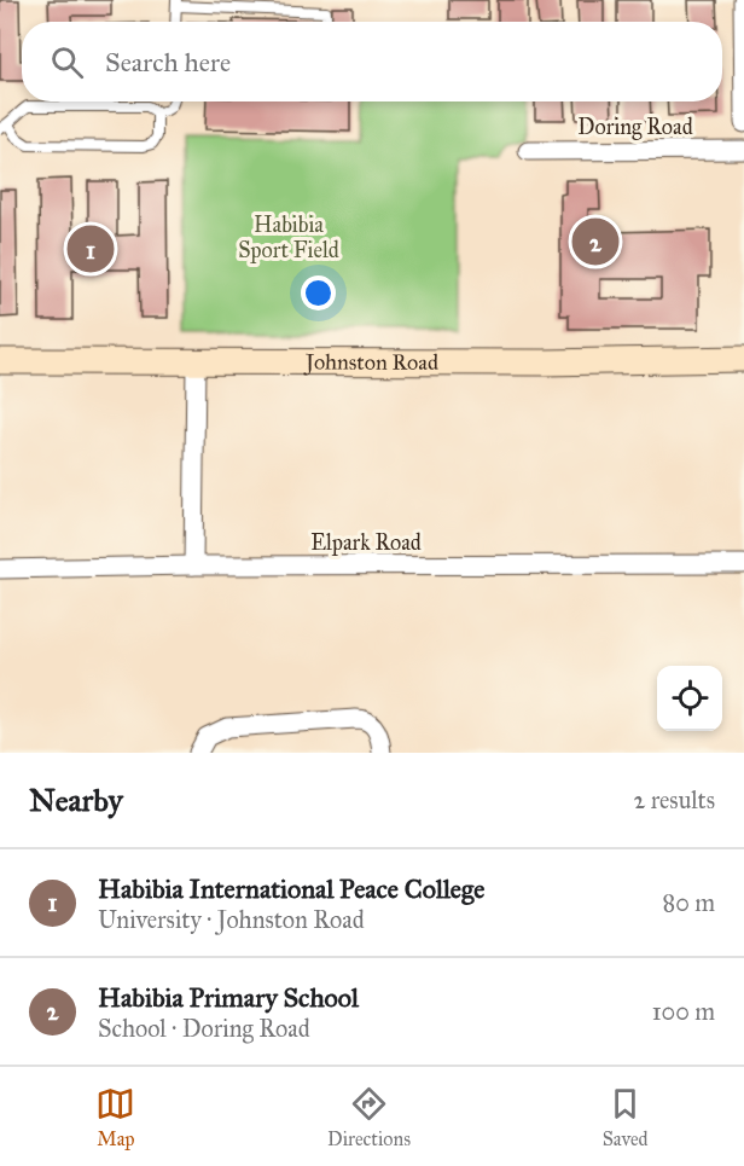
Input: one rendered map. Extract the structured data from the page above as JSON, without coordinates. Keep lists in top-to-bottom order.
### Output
{
  "streets": {
    "street": ["Doring Road", "Johnston Road", "Elpark Road"]
  },
  "parks": ["Habibia Sport Field"],
  "page": {
    "search": "Search here",
    "pins": ["2", "1"],
    "heading": ["Nearby", "2 results"],
    "list": [
      {
        "mark": "1",
        "name": "Habibia International Peace College",
        "note": "University · Johnston Road",
        "value": "80 m"
      },
      {
        "mark": "2",
        "name": "Habibia Primary School",
        "note": "School · Doring Road",
        "value": "100 m"
      }
    ],
    "nav": ["Map", "Directions", "Saved"]
  }
}
